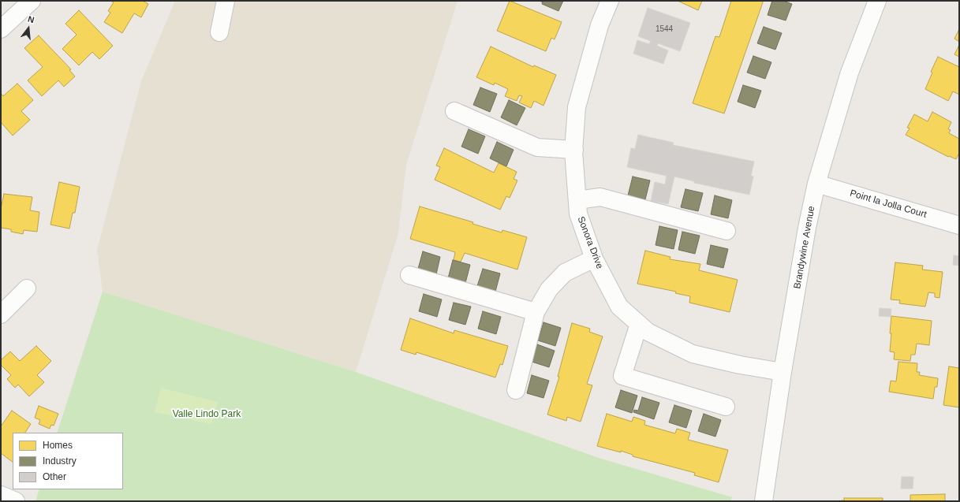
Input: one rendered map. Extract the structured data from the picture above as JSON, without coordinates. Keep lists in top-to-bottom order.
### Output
{
  "streets": {
    "street": ["Point la Jolla Court", "Sonora Drive", "Brandywine Avenue"]
  },
  "crossings": [
    ["Point la Jolla Court", "Brandywine Avenue"],
    ["Sonora Drive", "Brandywine Avenue"]
  ],
  "parks": ["Valle Lindo Park"],
  "house_numbers": ["1544"],
  "legend": ["Homes", "Industry", "Other"],
  "north": "top"
}
